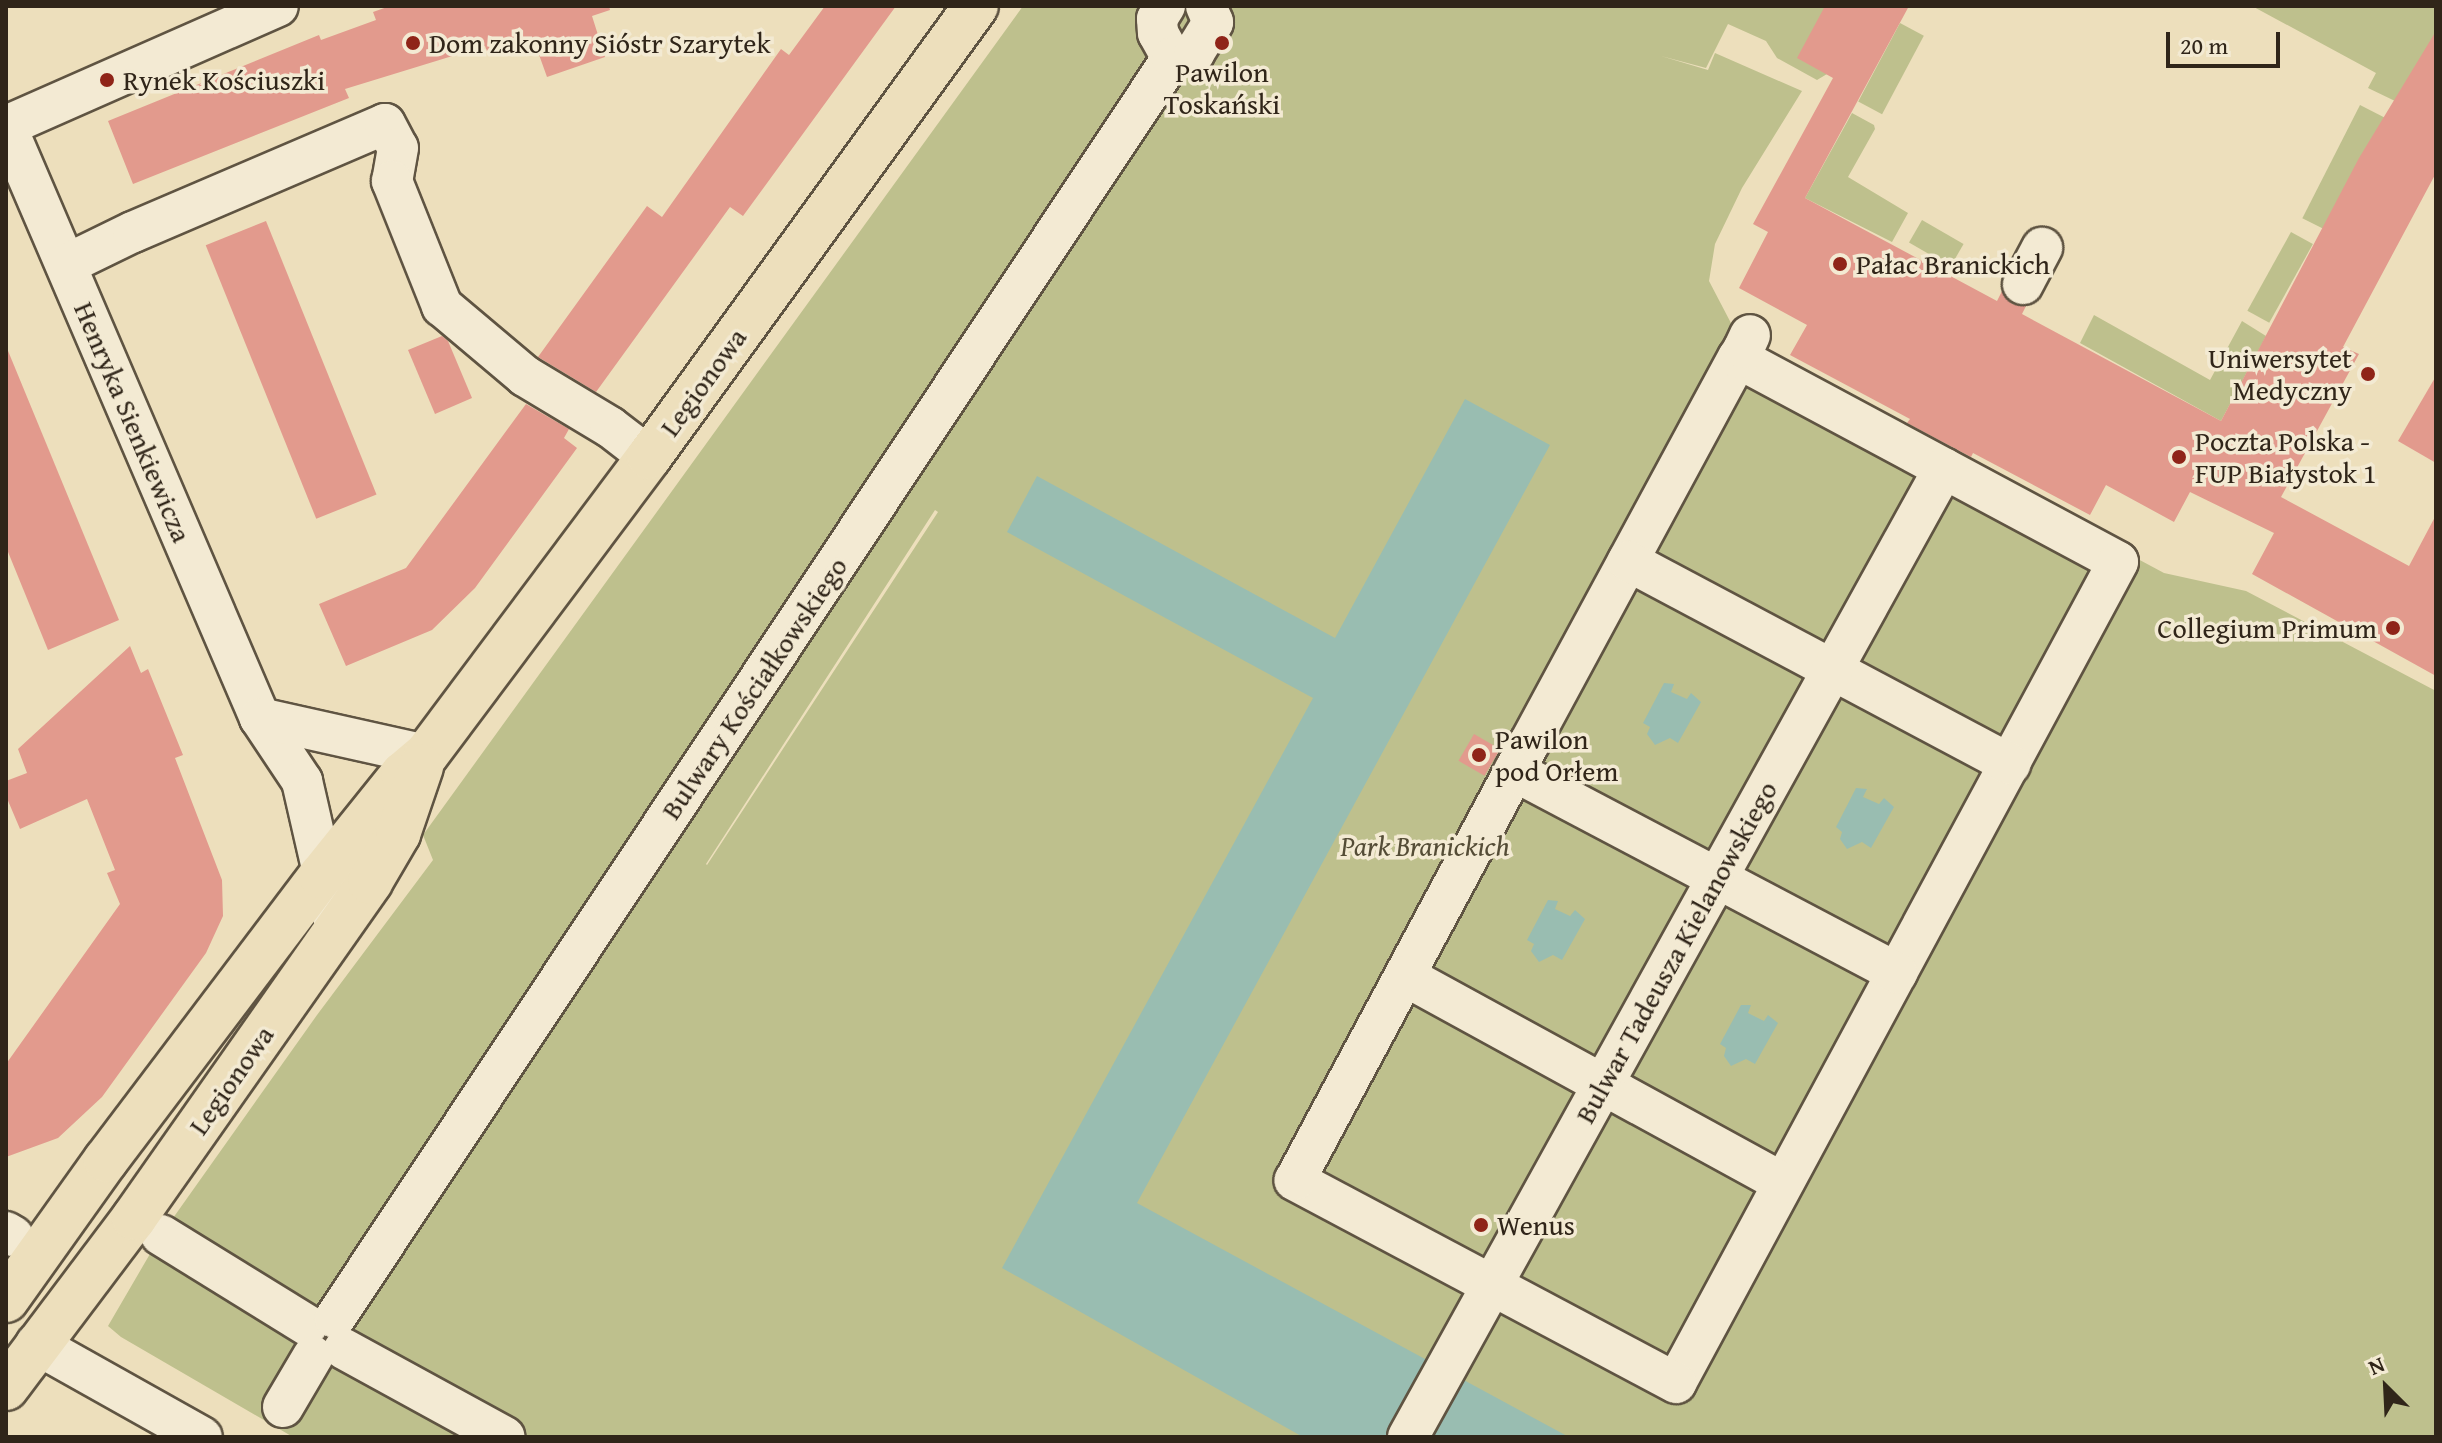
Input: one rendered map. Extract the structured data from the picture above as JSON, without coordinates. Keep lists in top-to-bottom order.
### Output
{
  "streets": {
    "main road": ["Legionowa"],
    "street": ["Henryka Sienkiewicza", "Bulwary Kościałkowskiego", "Bulwar Tadeusza Kielanowskiego"]
  },
  "crossings": [
    ["Legionowa", "Henryka Sienkiewicza"]
  ],
  "parks": ["Park Branickich"],
  "places": [
    "Dom zakonny Sióstr Szarytek",
    "Pawilon Toskański",
    "Rynek Kościuszki",
    "Pałac Branickich",
    "Uniwersytet Medyczny",
    "Poczta Polska - FUP Białystok 1",
    "Collegium Primum",
    "Pawilon pod Orłem",
    "Wenus"
  ],
  "scale_bar": "20 m",
  "north": "top left"
}
